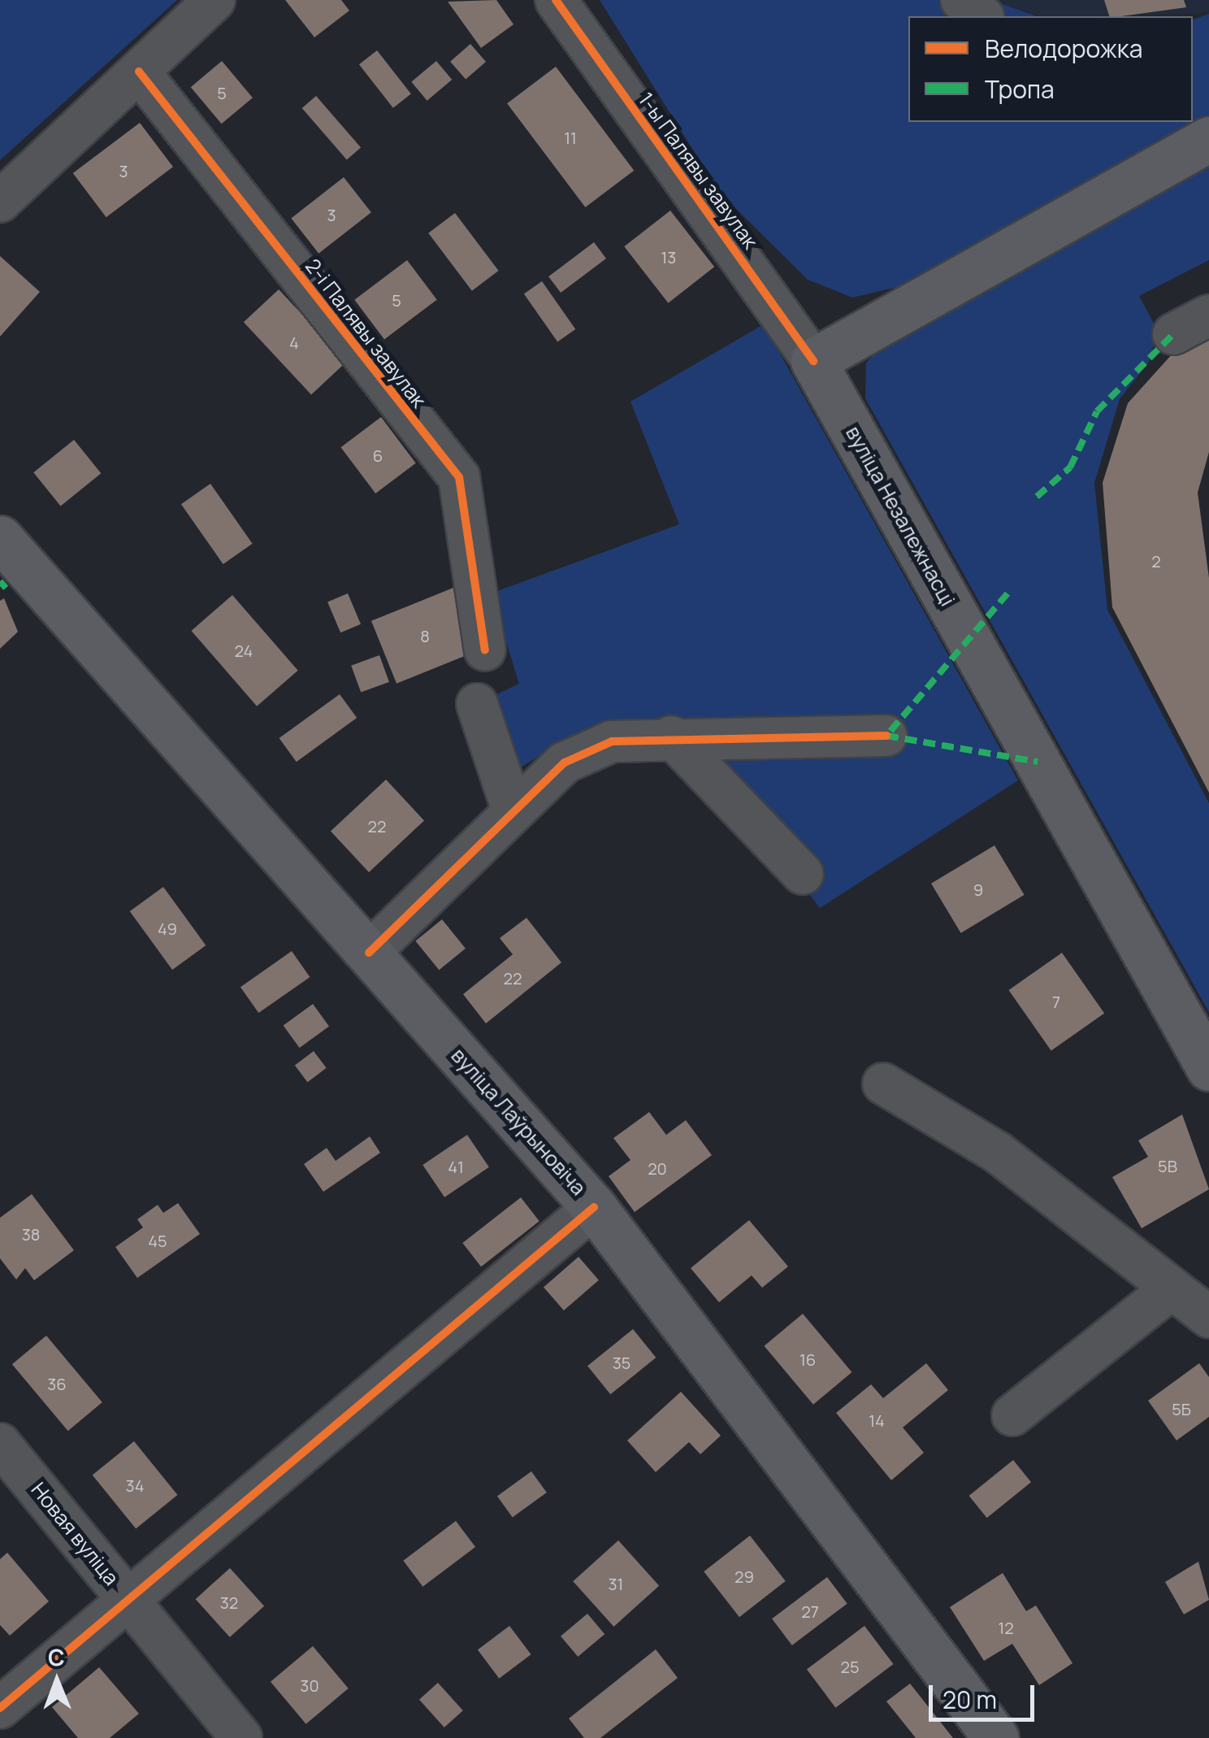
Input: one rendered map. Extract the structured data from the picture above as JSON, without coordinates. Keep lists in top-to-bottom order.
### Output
{
  "streets": {
    "main road": ["вуліца Незалежнасці", "вуліца Лаўрыновіча"],
    "street": ["1-ы Палявы завулак", "2-і Палявы завулак", "Новая вуліца"]
  },
  "crossings": [
    ["1-ы Палявы завулак", "вуліца Незалежнасці"]
  ],
  "house_numbers": [
    "5",
    "11",
    "3",
    "3",
    "13",
    "5",
    "4",
    "6",
    "2",
    "8",
    "24",
    "22",
    "9",
    "49",
    "22",
    "7",
    "5В",
    "41",
    "20",
    "38",
    "45",
    "16",
    "35",
    "36",
    "5Б",
    "14",
    "34",
    "29",
    "31",
    "32",
    "27",
    "12",
    "25",
    "30"
  ],
  "legend": ["Велодорожка", "Тропа"],
  "scale_bar": "20 m",
  "north": "top"
}
